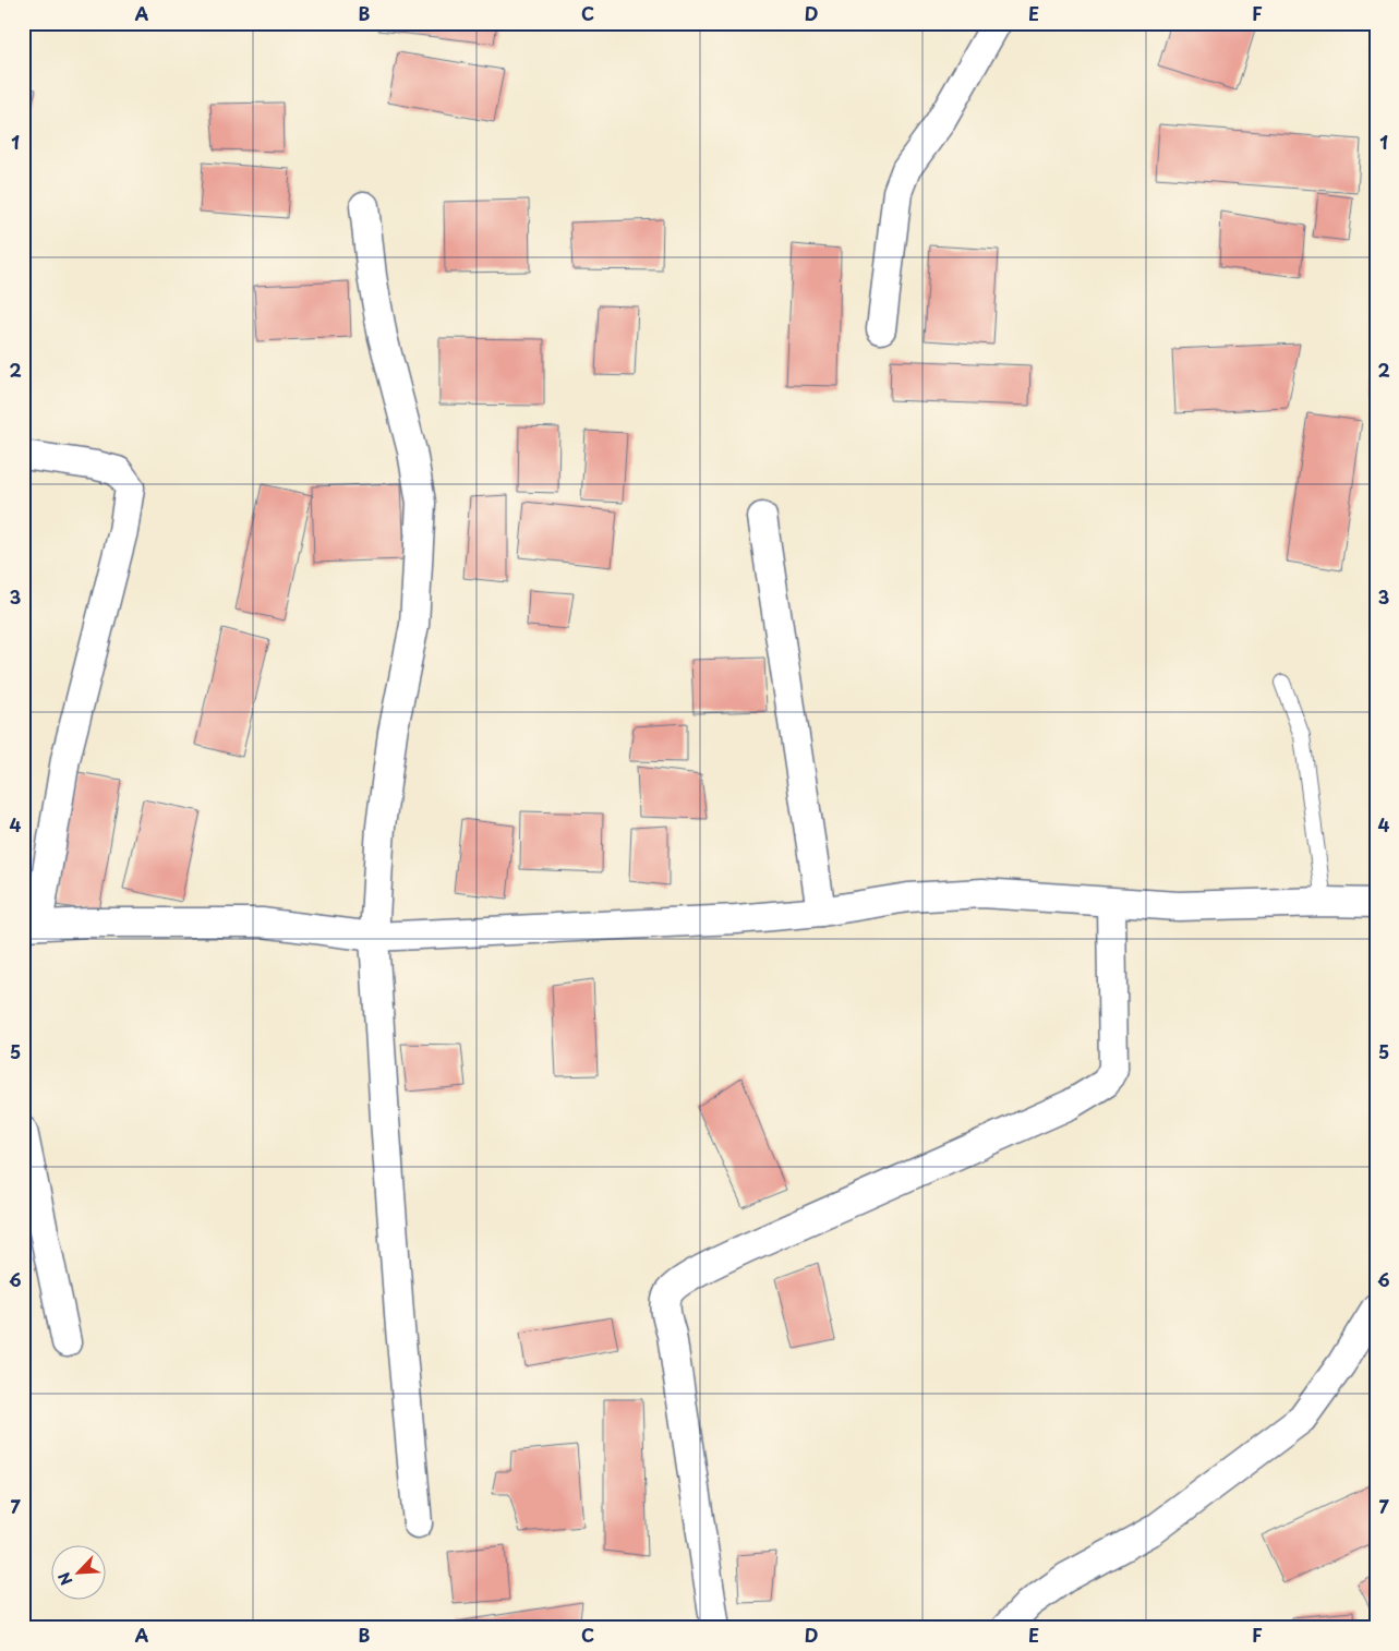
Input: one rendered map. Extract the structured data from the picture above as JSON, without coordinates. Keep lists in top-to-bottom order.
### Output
{
  "north": "bottom left",
  "grid": {
    "columns": [
      "A",
      "B",
      "C",
      "D",
      "E",
      "F"
    ],
    "rows": [
      "1",
      "2",
      "3",
      "4",
      "5",
      "6",
      "7"
    ]
  }
}
